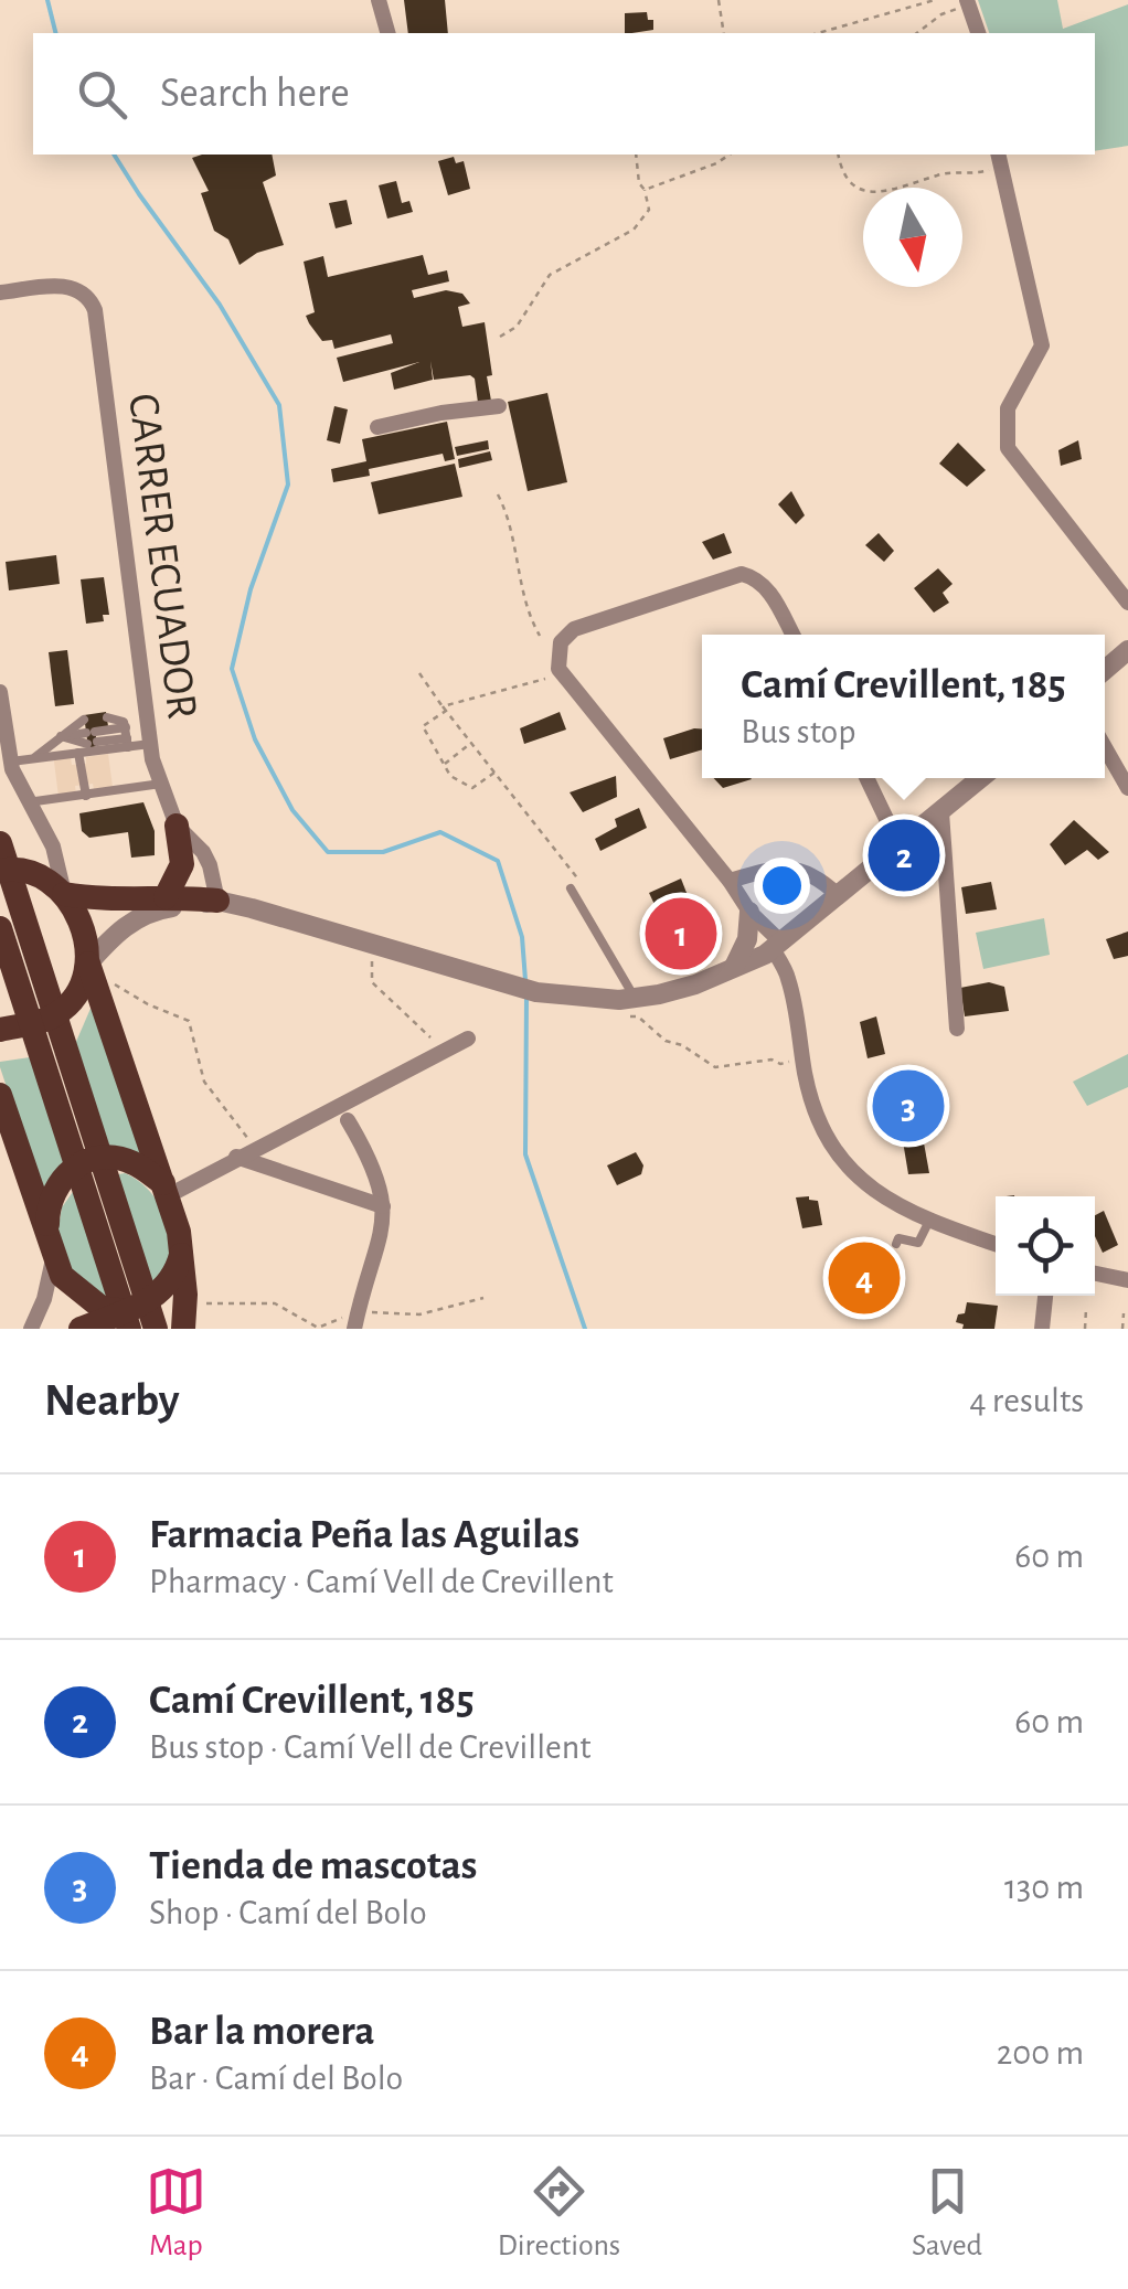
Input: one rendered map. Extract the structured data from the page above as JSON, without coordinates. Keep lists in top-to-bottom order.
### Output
{
  "streets": {
    "street": ["CARRER ECUADOR"]
  },
  "north": "bottom",
  "page": {
    "search": "Search here",
    "popup": ["Camí Crevillent, 185", "Bus stop"],
    "pins": [
      "2",
      "1",
      "3",
      "4"
    ],
    "heading": ["Nearby", "4 results"],
    "list": [
      {
        "mark": "1",
        "name": "Farmacia Peña las Aguilas",
        "note": "Pharmacy · Camí Vell de Crevillent",
        "value": "60 m"
      },
      {
        "mark": "2",
        "name": "Camí Crevillent, 185",
        "note": "Bus stop · Camí Vell de Crevillent",
        "value": "60 m"
      },
      {
        "mark": "3",
        "name": "Tienda de mascotas",
        "note": "Shop · Camí del Bolo",
        "value": "130 m"
      },
      {
        "mark": "4",
        "name": "Bar la morera",
        "note": "Bar · Camí del Bolo",
        "value": "200 m"
      }
    ],
    "nav": ["Map", "Directions", "Saved"]
  }
}
